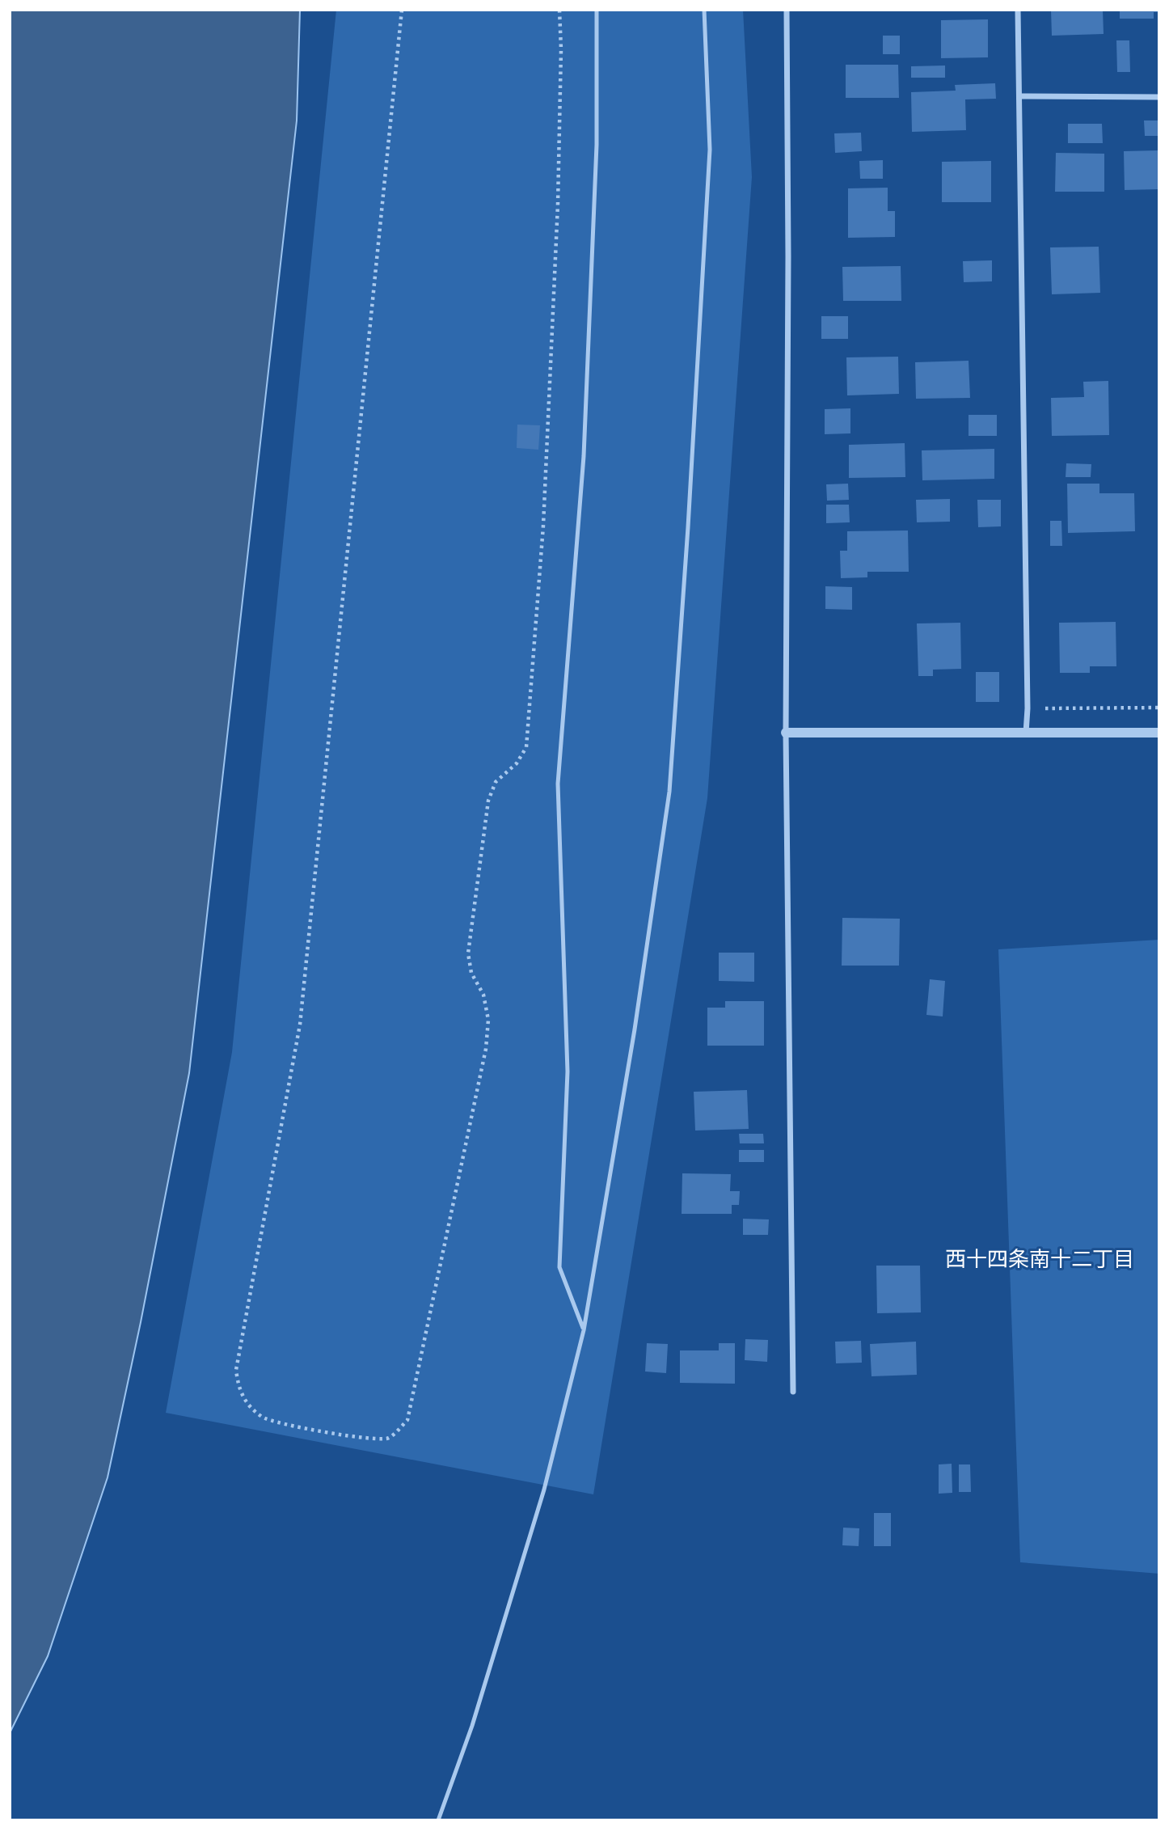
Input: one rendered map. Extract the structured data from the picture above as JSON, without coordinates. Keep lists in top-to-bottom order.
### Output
{
  "districts": ["西十四条南十二丁目"]
}
